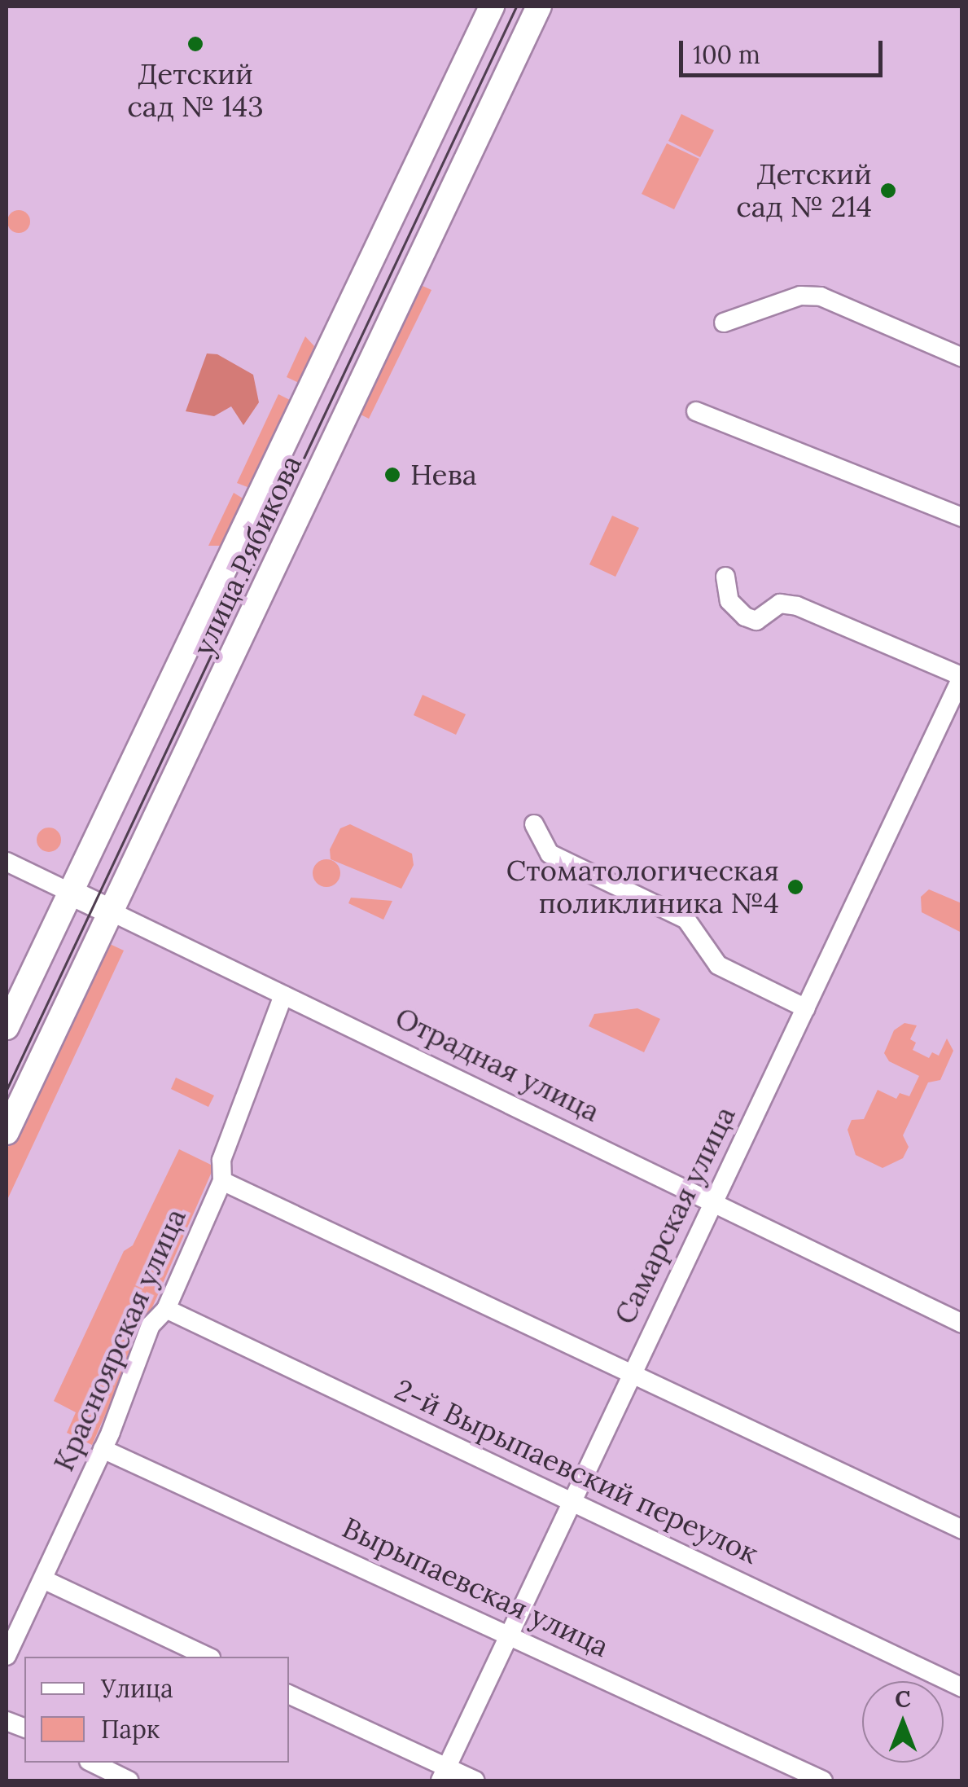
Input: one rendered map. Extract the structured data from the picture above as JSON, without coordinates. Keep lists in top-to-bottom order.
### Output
{
  "streets": {
    "main road": ["улица Рябикова", "Отрадная улица"],
    "street": [
      "Самарская улица",
      "Красноярская улица",
      "2-й Вырыпаевский переулок",
      "Вырыпаевская улица"
    ]
  },
  "crossings": [
    ["улица Рябикова", "Отрадная улица"],
    ["Отрадная улица", "Самарская улица"],
    ["Отрадная улица", "Красноярская улица"],
    ["Самарская улица", "2-й Вырыпаевский переулок"],
    ["Самарская улица", "Вырыпаевская улица"],
    ["Красноярская улица", "2-й Вырыпаевский переулок"],
    ["Красноярская улица", "Вырыпаевская улица"]
  ],
  "places": [
    "Детский сад № 143",
    "Детский сад № 214",
    "Нева",
    "Стоматологическая поликлиника №4"
  ],
  "legend": ["Улица", "Парк"],
  "scale_bar": "100 m",
  "north": "top"
}
